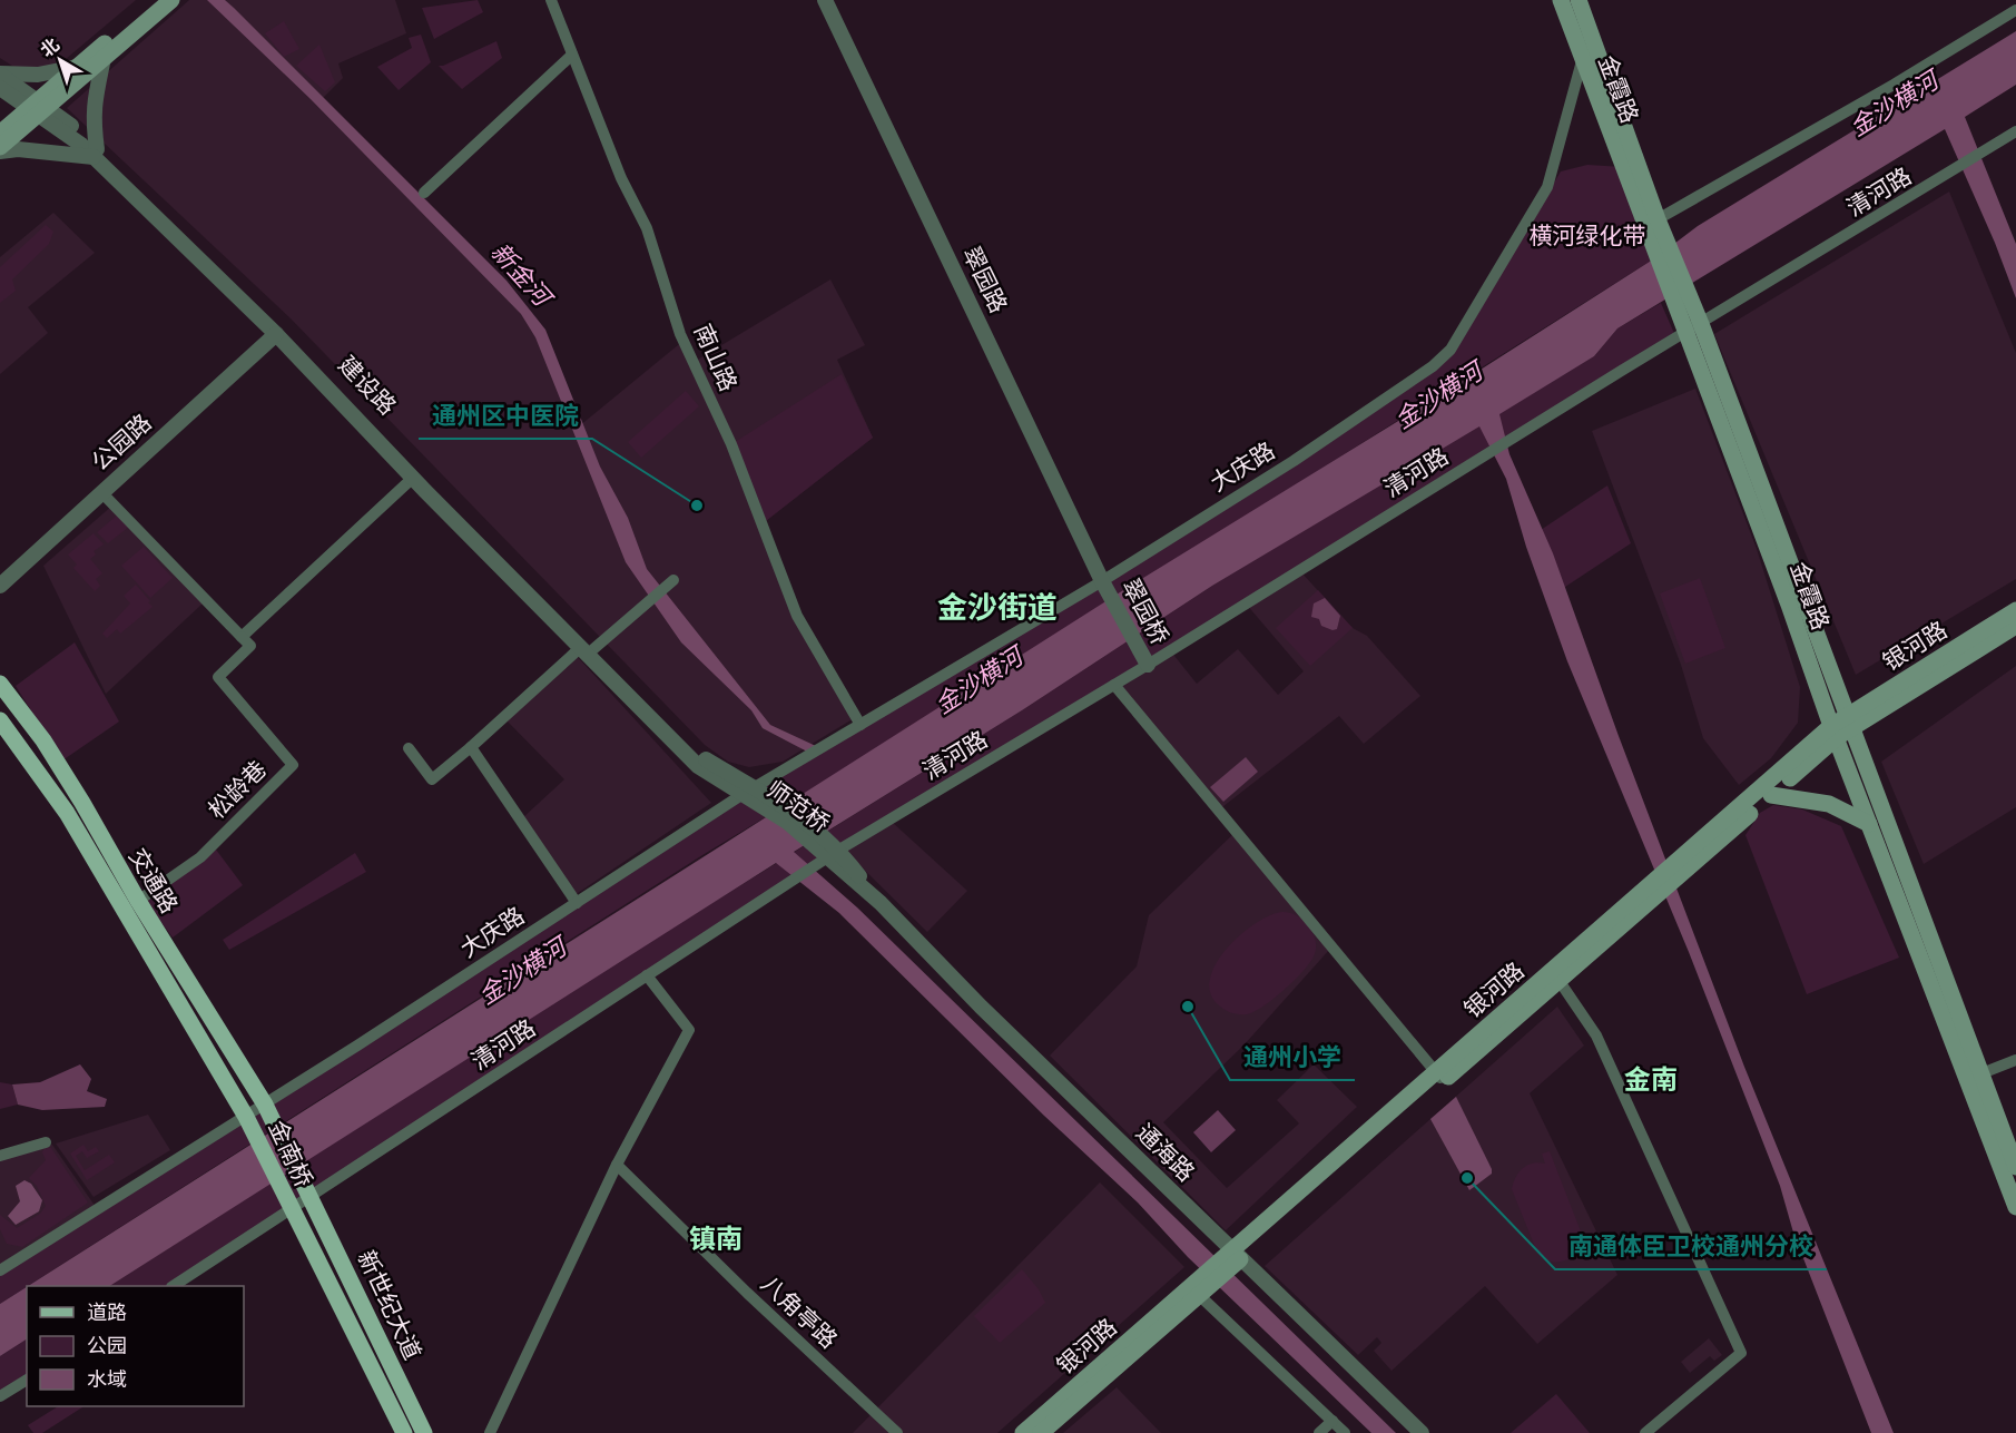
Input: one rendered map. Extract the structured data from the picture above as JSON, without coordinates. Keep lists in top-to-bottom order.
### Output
{
  "streets": {
    "main road": [
      "金霞路",
      "银河路",
      "交通路",
      "金南桥",
      "新世纪大道"
    ],
    "street": [
      "清河路",
      "翠园路",
      "南山路",
      "建设路",
      "公园路",
      "大庆路",
      "翠园桥",
      "松龄巷",
      "师范桥",
      "通海路",
      "八角亭路"
    ]
  },
  "crossings": [
    ["金霞路", "清河路"],
    ["金霞路", "大庆路"],
    ["金霞路", "银河路"],
    ["清河路", "翠园桥"],
    ["清河路", "师范桥"],
    ["清河路", "通海路"],
    ["清河路", "金南桥"],
    ["清河路", "新世纪大道"],
    ["翠园路", "大庆路"],
    ["翠园路", "翠园桥"],
    ["南山路", "大庆路"],
    ["建设路", "公园路"],
    ["建设路", "大庆路"],
    ["建设路", "师范桥"],
    ["大庆路", "翠园桥"],
    ["大庆路", "师范桥"],
    ["大庆路", "交通路"],
    ["大庆路", "金南桥"],
    ["银河路", "通海路"],
    ["松龄巷", "交通路"],
    ["师范桥", "通海路"],
    ["交通路", "金南桥"],
    ["金南桥", "新世纪大道"]
  ],
  "districts": ["金沙街道", "金南", "镇南"],
  "water": ["金沙横河", "新金河"],
  "parks": ["横河绿化带"],
  "places": ["通州区中医院", "通州小学", "南通体臣卫校通州分校"],
  "legend": ["道路", "公园", "水域"],
  "north": "top left"
}
